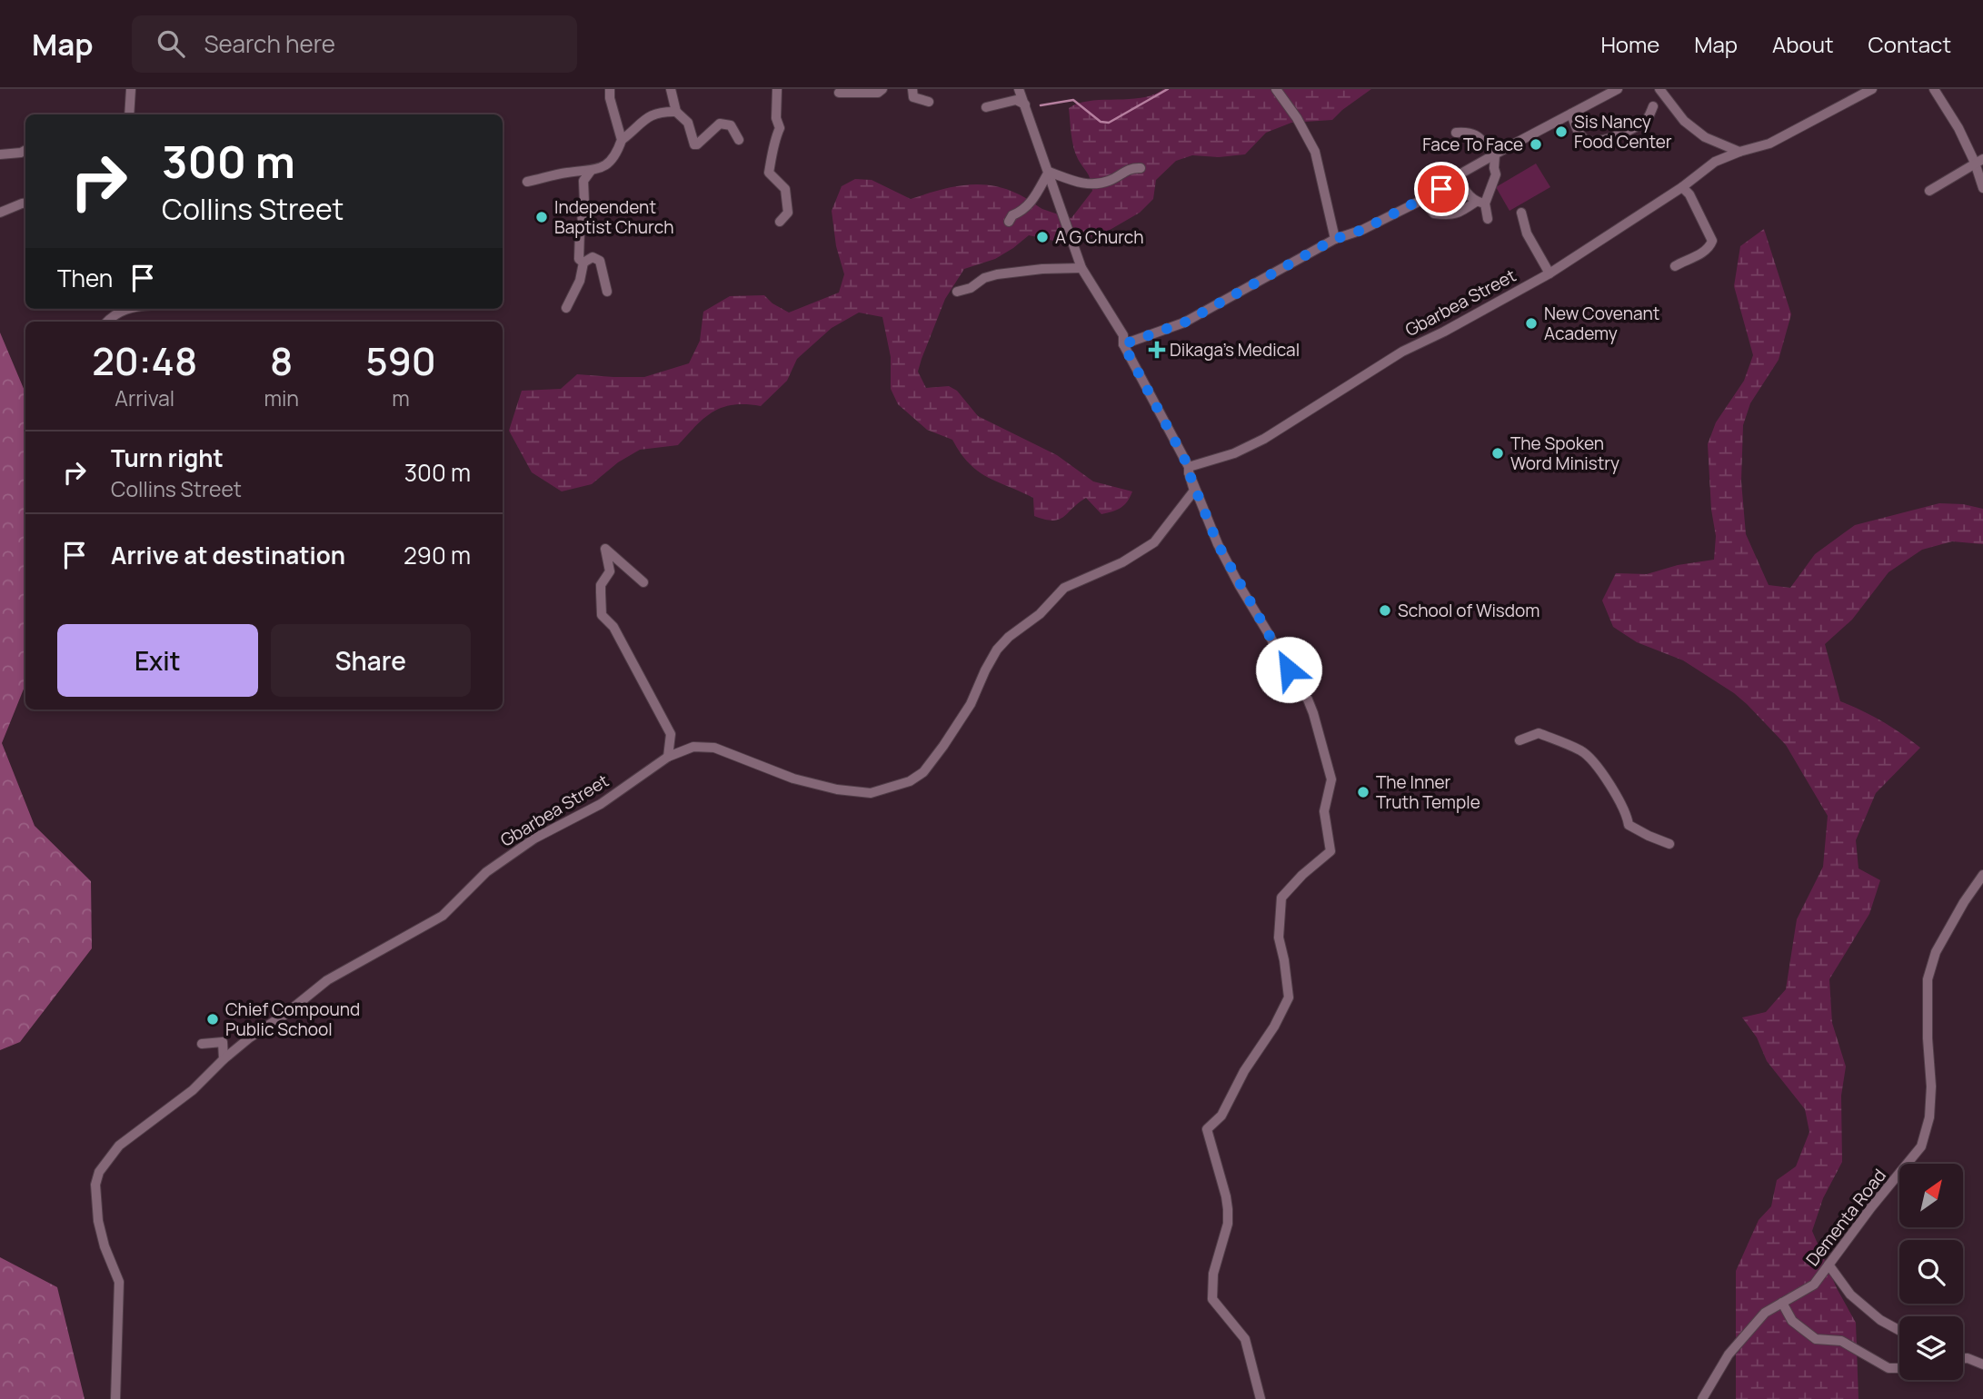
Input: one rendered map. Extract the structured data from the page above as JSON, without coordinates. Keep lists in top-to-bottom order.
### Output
{
  "streets": {
    "street": ["Gbarbea Street", "Dementa Road"]
  },
  "places": {
    "other": [
      "Sis Nancy Food Center",
      "Face To Face",
      "Independent Baptist Church",
      "A G Church",
      "New Covenant Academy",
      "The Spoken Word Ministry",
      "School of Wisdom",
      "The Inner Truth Temple",
      "Chief Compound Public School"
    ],
    "health": ["Dikaga's Medical"]
  },
  "north": "top right",
  "page": {
    "header": "Map",
    "search": "Search here",
    "nav": [
      "Home",
      "Map",
      "About",
      "Contact"
    ],
    "turn": ["300 m", "Collins Street"],
    "then": "Then",
    "eta": [
      "20:48",
      "Arrival",
      "8",
      "min",
      "590",
      "m"
    ],
    "list": [
      {
        "name": "Turn right",
        "note": "Collins Street",
        "value": "300 m"
      },
      {
        "name": "Arrive at destination",
        "value": "290 m"
      }
    ],
    "buttons": ["Exit", "Share"]
  }
}
